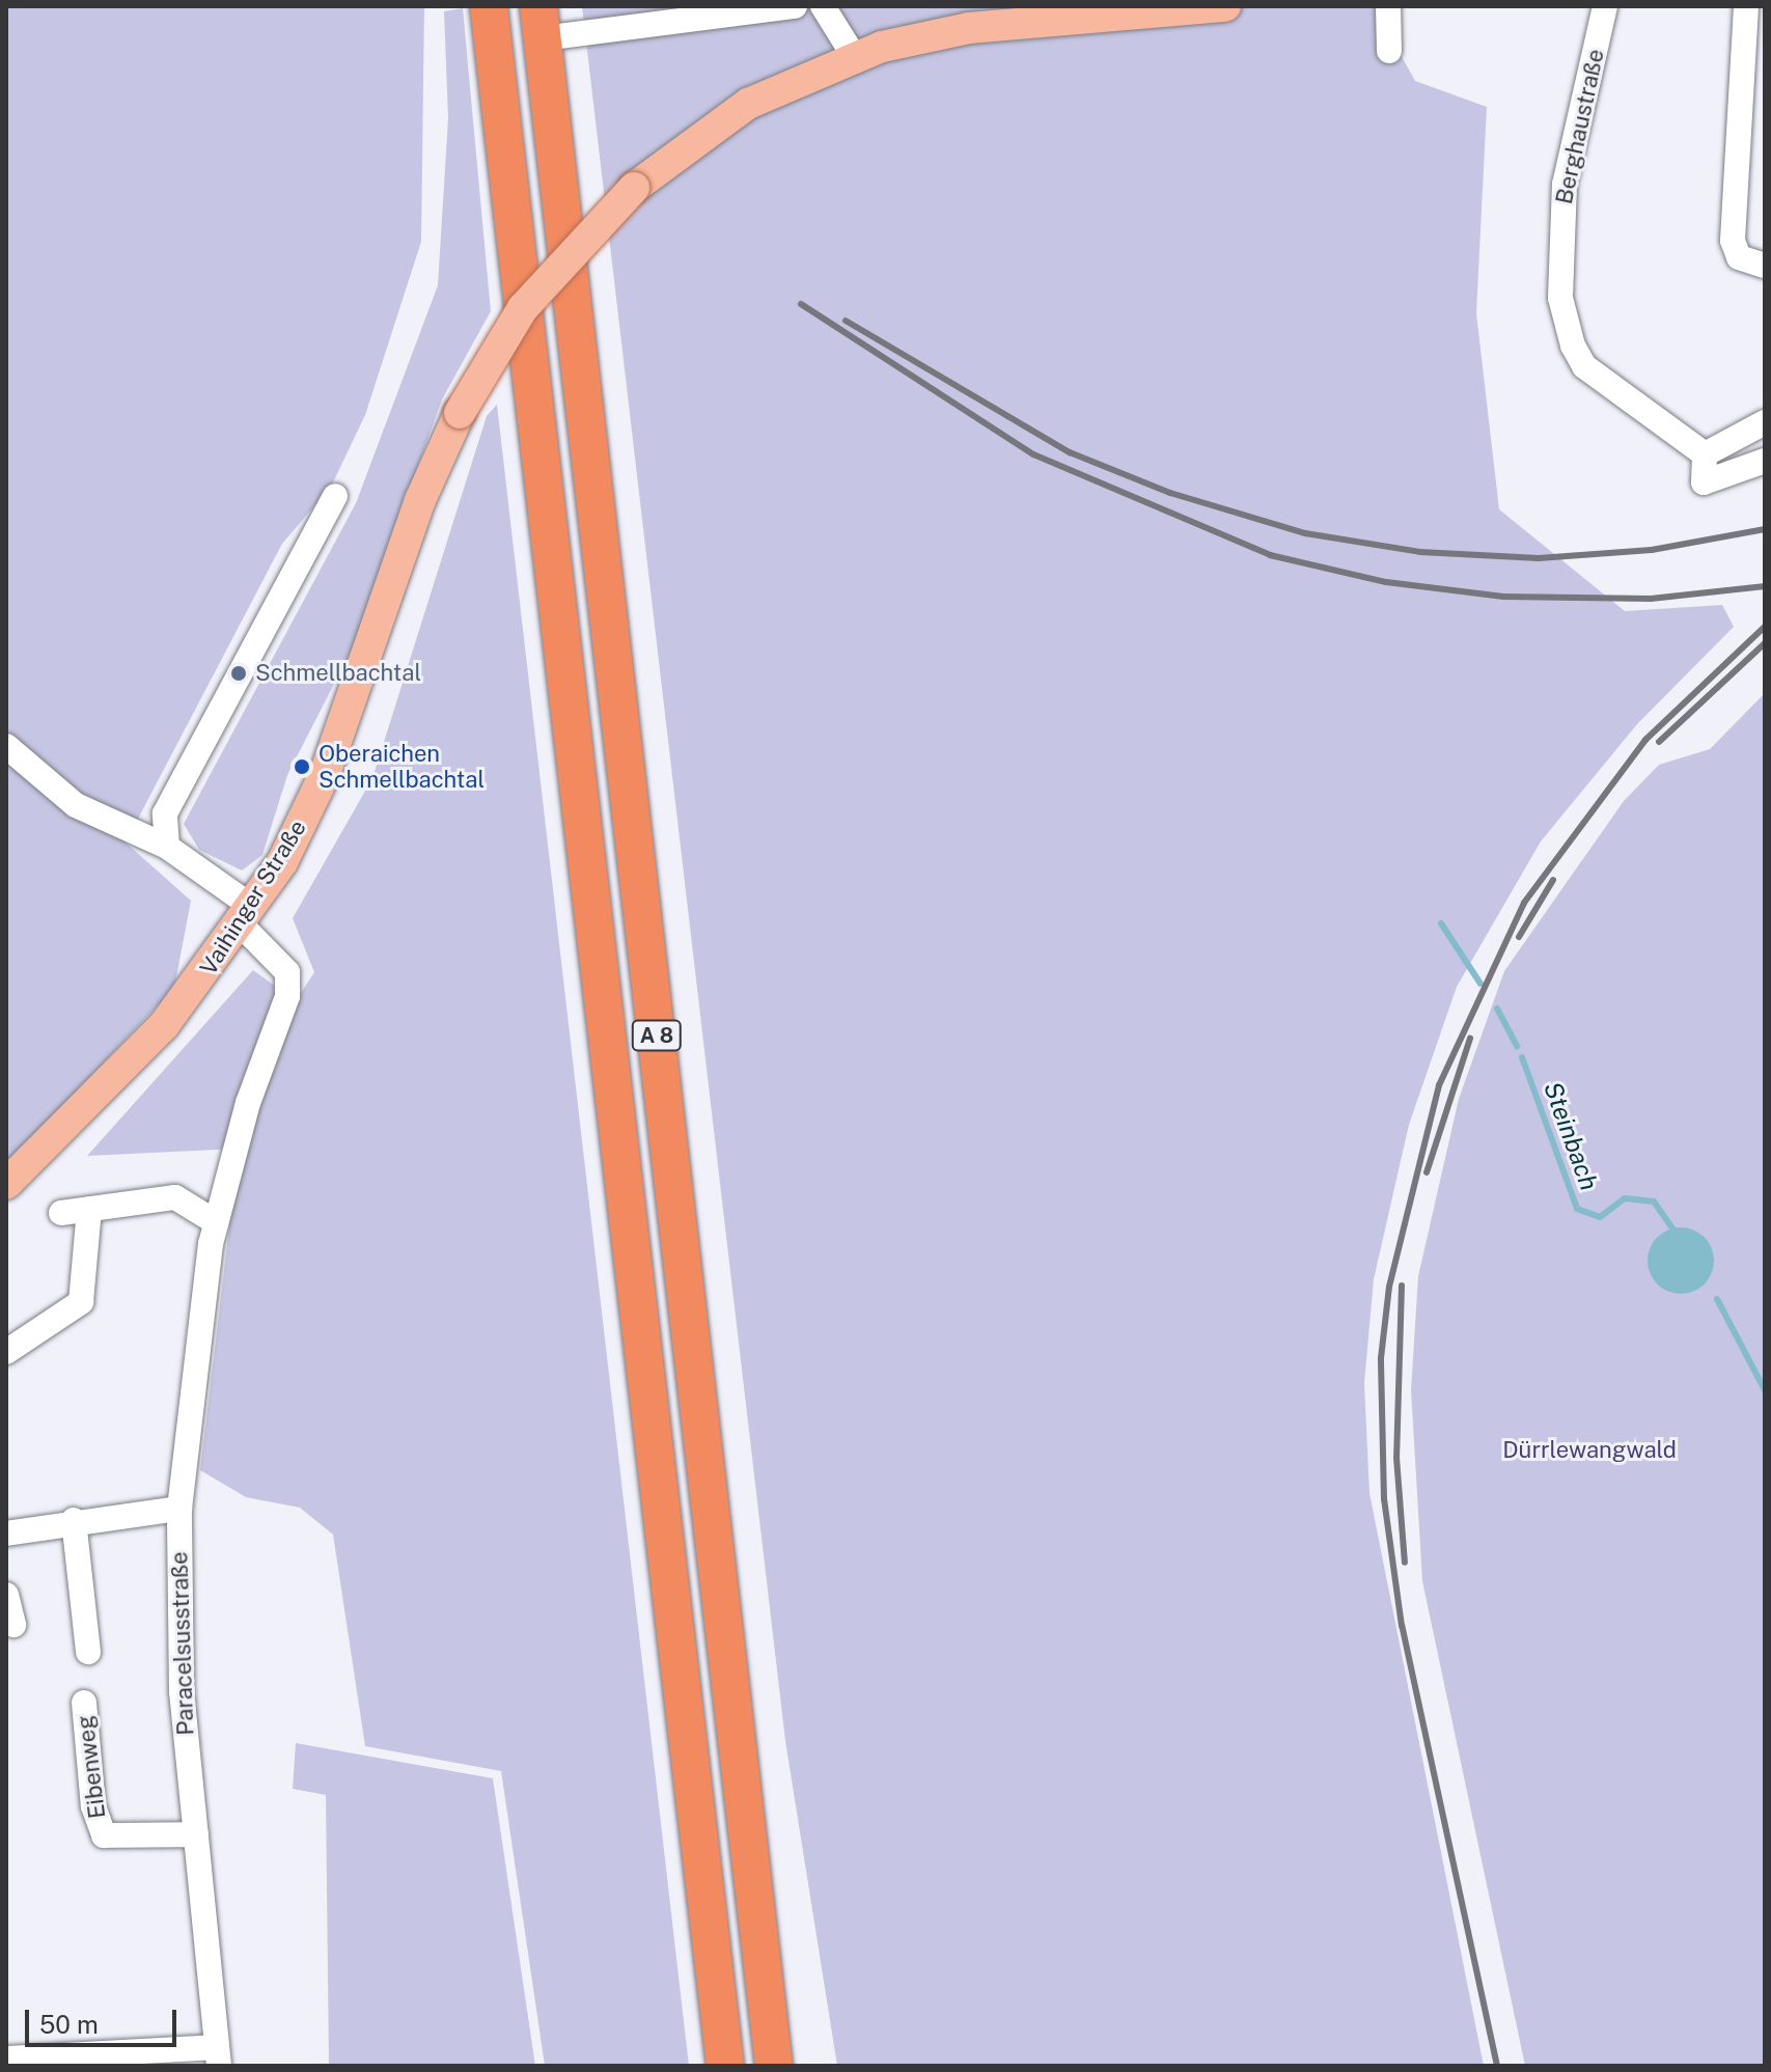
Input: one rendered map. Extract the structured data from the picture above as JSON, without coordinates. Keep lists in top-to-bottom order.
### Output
{
  "streets": {
    "highway": ["A 8"],
    "main road": ["Vaihinger Straße"],
    "street": ["Berghaustraße", "Paracelsusstraße", "Eibenweg"]
  },
  "crossings": [
    ["Vaihinger Straße", "Paracelsusstraße"],
    ["Paracelsusstraße", "Eibenweg"]
  ],
  "water": ["Steinbach"],
  "parks": ["Dürrlewangwald"],
  "places": ["Schmellbachtal", "Oberaichen Schmellbachtal"],
  "scale_bar": "50 m"
}
